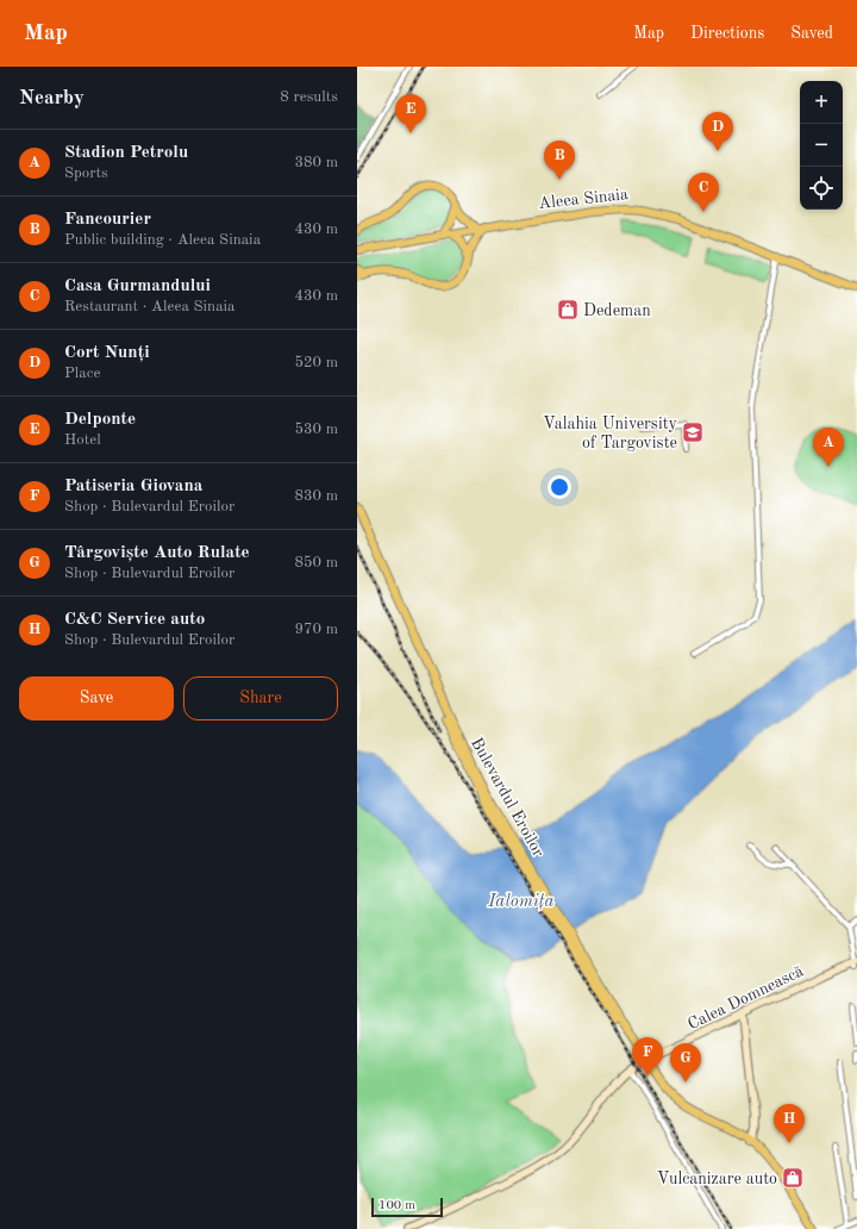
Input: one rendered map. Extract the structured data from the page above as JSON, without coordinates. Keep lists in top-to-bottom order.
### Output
{
  "streets": {
    "main road": ["Aleea Sinaia", "Bulevardul Eroilor", "Calea Domnească"]
  },
  "crossings": [
    ["Bulevardul Eroilor", "Calea Domnească"]
  ],
  "water": ["Ialomița"],
  "places": {
    "shop": ["Dedeman", "Vulcanizare auto"],
    "school or university": ["Valahia University of Targoviste"]
  },
  "scale_bar": "100 m",
  "page": {
    "header": "Map",
    "nav": ["Map", "Directions", "Saved"],
    "heading": ["Nearby", "8 results"],
    "map_buttons": ["+", "−"],
    "pins": [
      "E",
      "D",
      "B",
      "C",
      "A",
      "F",
      "G",
      "H"
    ],
    "list": [
      {
        "mark": "A",
        "name": "Stadion Petrolu",
        "note": "Sports",
        "value": "380 m"
      },
      {
        "mark": "B",
        "name": "Fancourier",
        "note": "Public building · Aleea Sinaia",
        "value": "430 m"
      },
      {
        "mark": "C",
        "name": "Casa Gurmandului",
        "note": "Restaurant · Aleea Sinaia",
        "value": "430 m"
      },
      {
        "mark": "D",
        "name": "Cort Nunți",
        "note": "Place",
        "value": "520 m"
      },
      {
        "mark": "E",
        "name": "Delponte",
        "note": "Hotel",
        "value": "530 m"
      },
      {
        "mark": "F",
        "name": "Patiseria Giovana",
        "note": "Shop · Bulevardul Eroilor",
        "value": "830 m"
      },
      {
        "mark": "G",
        "name": "Târgoviște Auto Rulate",
        "note": "Shop · Bulevardul Eroilor",
        "value": "850 m"
      },
      {
        "mark": "H",
        "name": "C&C Service auto",
        "note": "Shop · Bulevardul Eroilor",
        "value": "970 m"
      }
    ],
    "buttons": ["Save", "Share"],
    "scale": "100 m"
  }
}
